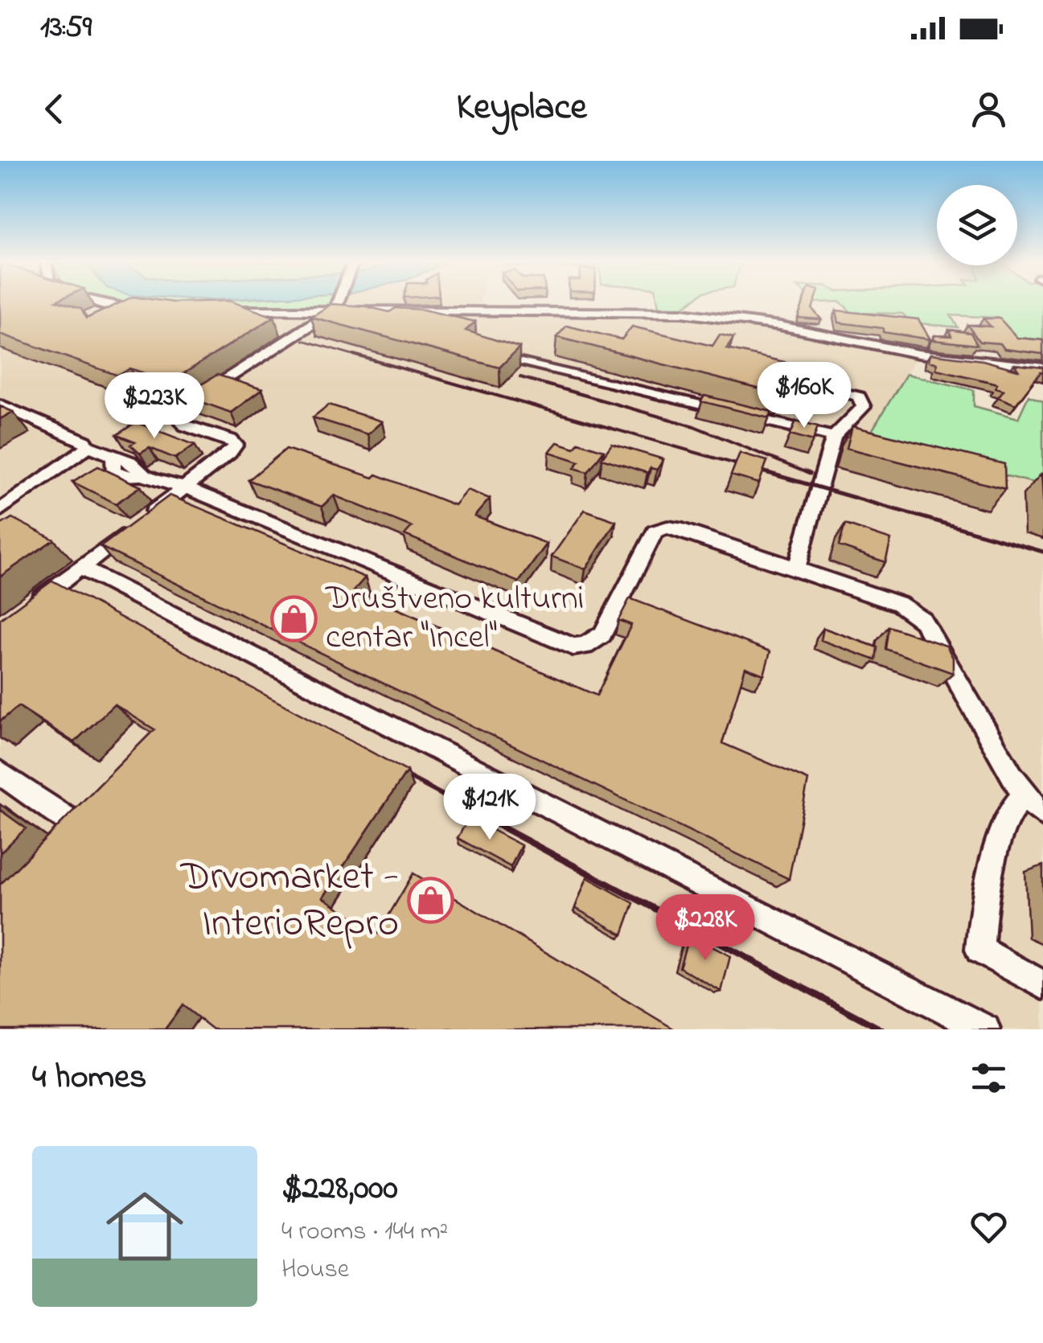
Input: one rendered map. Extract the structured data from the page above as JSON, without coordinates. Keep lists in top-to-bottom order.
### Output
{
  "places": {
    "shop": ["Društveno kulturni centar \"Incel\"", "Drvomarket - InterioRepro"]
  },
  "page": {
    "status": "13:59",
    "header": "Keyplace",
    "price": [
      "$160K",
      "$223K",
      "$121K",
      "$228K"
    ],
    "heading": "4 homes",
    "list": [
      {
        "name": "$228,000",
        "note": "4 rooms · 144 m² · House"
      }
    ]
  }
}
